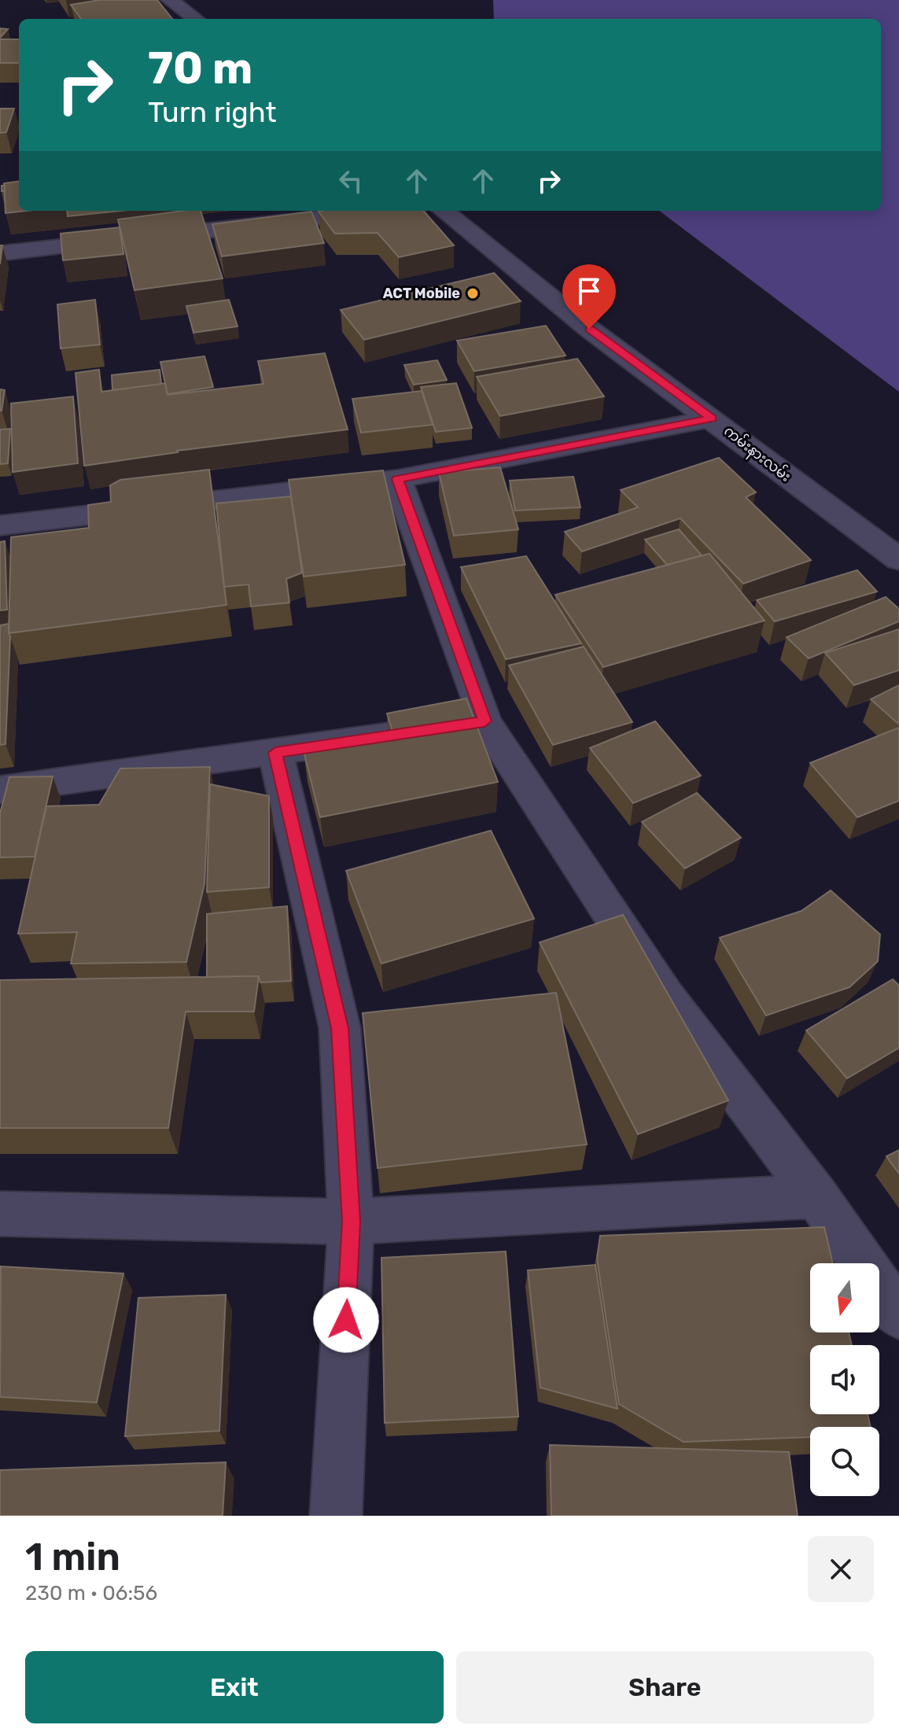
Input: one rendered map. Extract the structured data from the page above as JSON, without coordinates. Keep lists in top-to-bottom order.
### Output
{
  "streets": {
    "street": ["ကမ်းနားလမ်း"]
  },
  "places": ["ACT Mobile"],
  "north": "bottom",
  "page": {
    "turn": ["70 m", "Turn right"],
    "heading": ["1 min", "230 m · 06:56"],
    "buttons": ["Exit", "Share"]
  }
}
